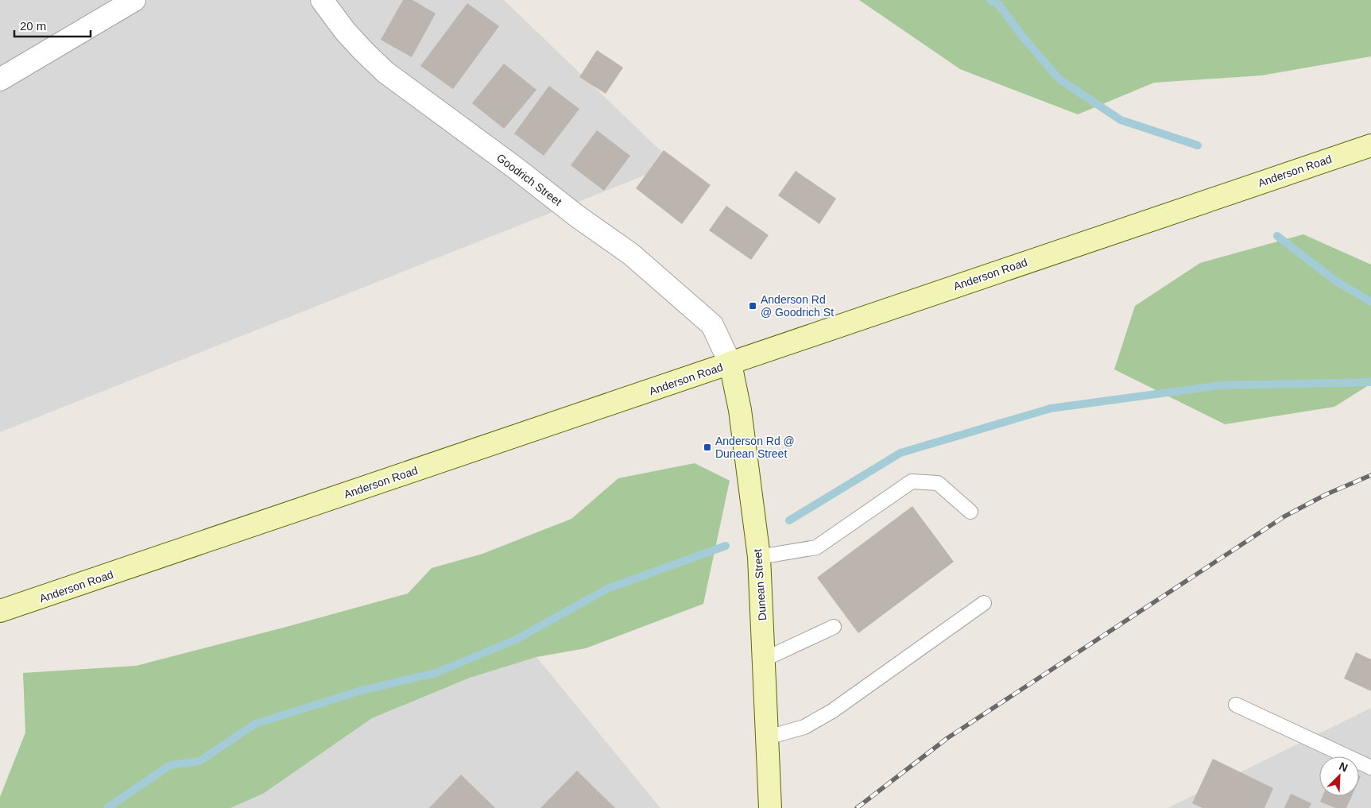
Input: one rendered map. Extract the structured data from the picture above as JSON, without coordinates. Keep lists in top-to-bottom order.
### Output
{
  "streets": {
    "main road": ["Anderson Road", "Dunean Street"],
    "street": ["Goodrich Street"]
  },
  "crossings": [
    ["Anderson Road", "Goodrich Street"],
    ["Anderson Road", "Dunean Street"],
    ["Goodrich Street", "Dunean Street"]
  ],
  "places": {
    "transit": ["Anderson Rd @ Goodrich St", "Anderson Rd @ Dunean Street"]
  },
  "scale_bar": "20 m",
  "north": "top right"
}
